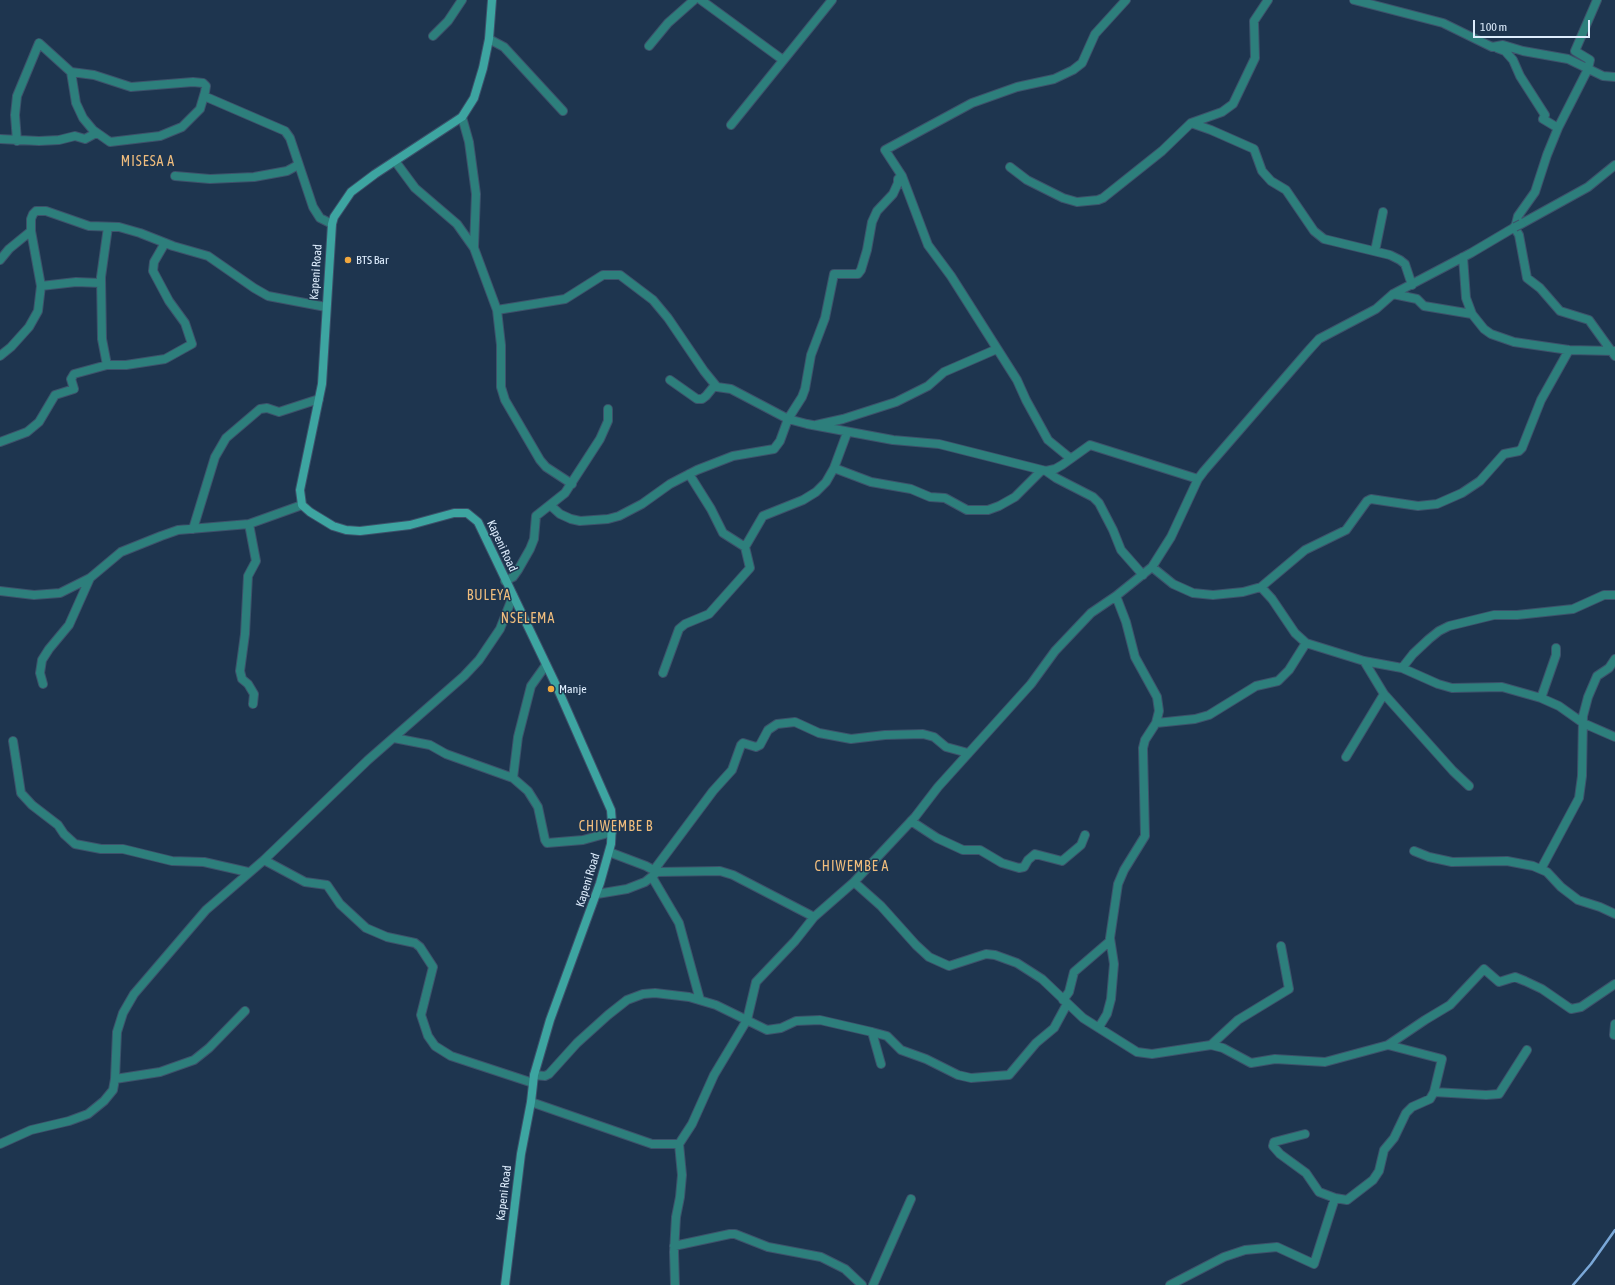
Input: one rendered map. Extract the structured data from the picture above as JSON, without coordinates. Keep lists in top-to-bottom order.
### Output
{
  "streets": {
    "main road": ["Kapeni Road"]
  },
  "districts": [
    "MISESA A",
    "BULEYA",
    "NSELEMA",
    "CHIWEMBE B",
    "CHIWEMBE A"
  ],
  "places": ["BTS Bar", "Manje"],
  "scale_bar": "100 m"
}
